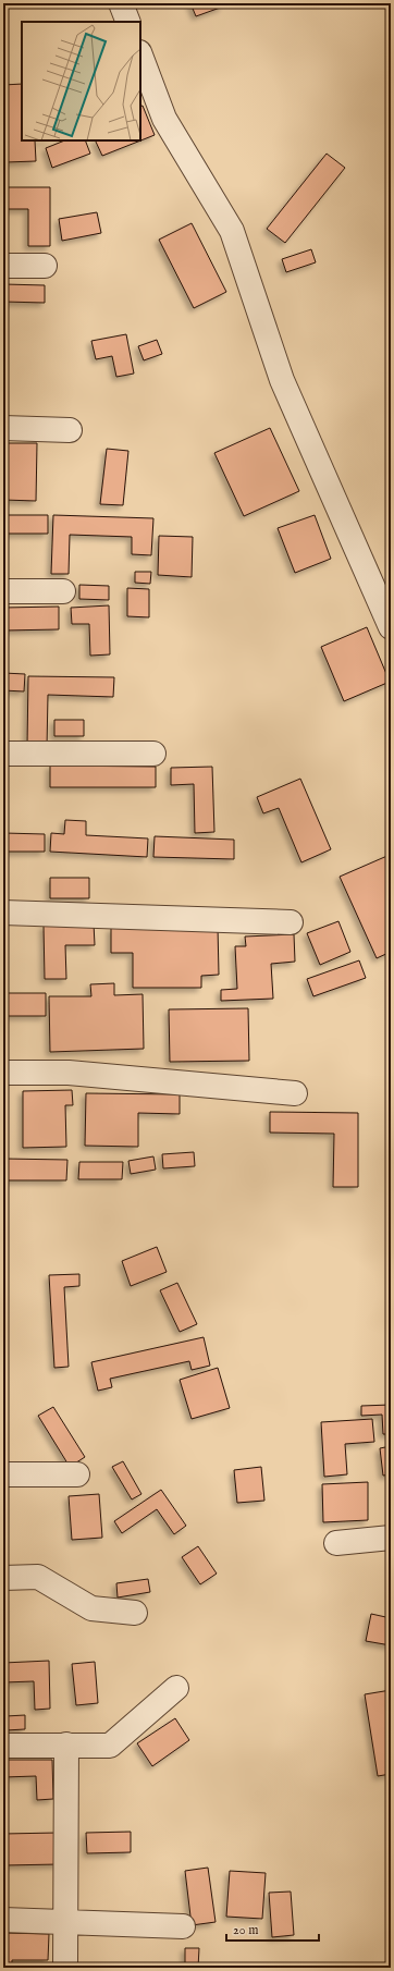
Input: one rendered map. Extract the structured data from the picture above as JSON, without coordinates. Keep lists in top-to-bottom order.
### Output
{
  "scale_bar": "20 m"
}
